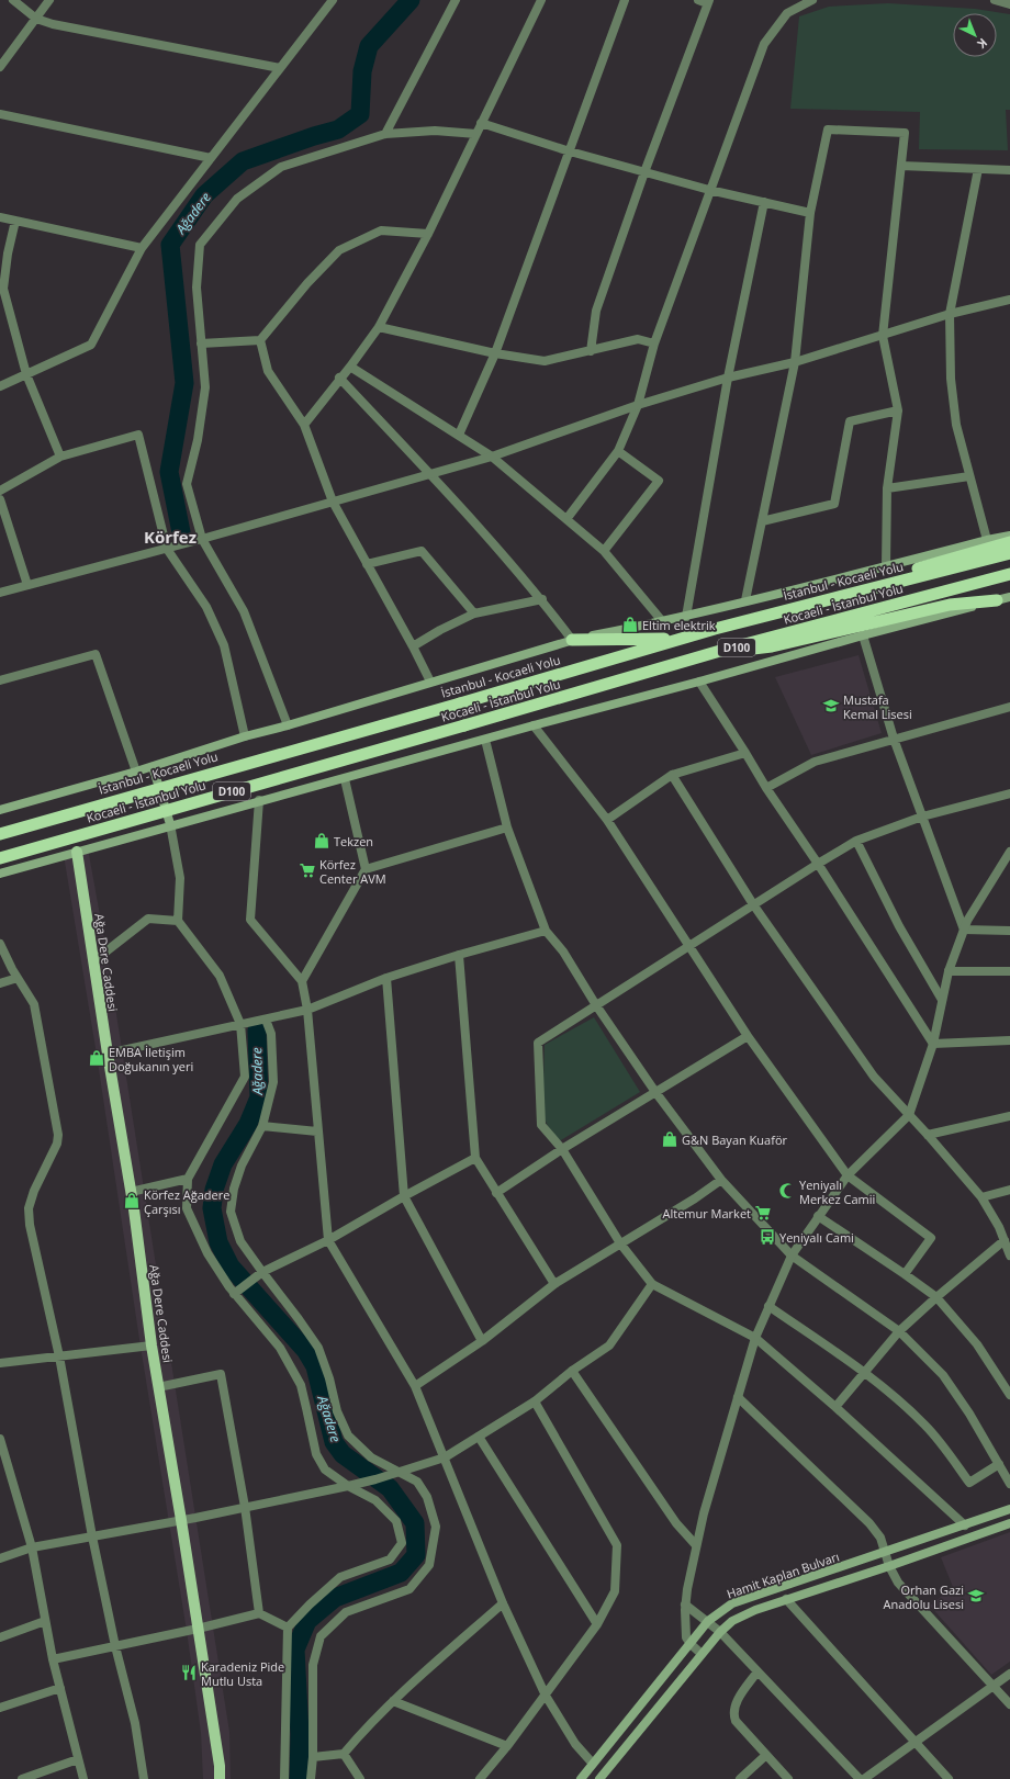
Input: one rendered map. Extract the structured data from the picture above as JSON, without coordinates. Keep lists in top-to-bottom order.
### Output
{
  "streets": {
    "highway": ["İstanbul - Kocaeli Yolu", "Kocaeli - İstanbul Yolu", "D100"],
    "main road": ["Ağa Dere Caddesi", "Hamit Kaplan Bulvarı"]
  },
  "districts": ["Körfez"],
  "water": ["Ağadere"],
  "places": {
    "shop": [
      "Eltim elektrik",
      "Tekzen",
      "EMBA İletişim Doğukanın yeri",
      "G&N Bayan Kuaför",
      "Körfez Ağadere Çarşısı"
    ],
    "school or university": ["Mustafa Kemal Lisesi", "Orhan Gazi Anadolu Lisesi"],
    "supermarket": ["Körfez Center AVM", "Altemur Market"],
    "mosque": ["Yeniyalı Merkez Camii"],
    "bus stop": ["Yeniyalı Cami"],
    "restaurant": ["Karadeniz Pide Mutlu Usta"]
  },
  "north": "bottom right"
}
